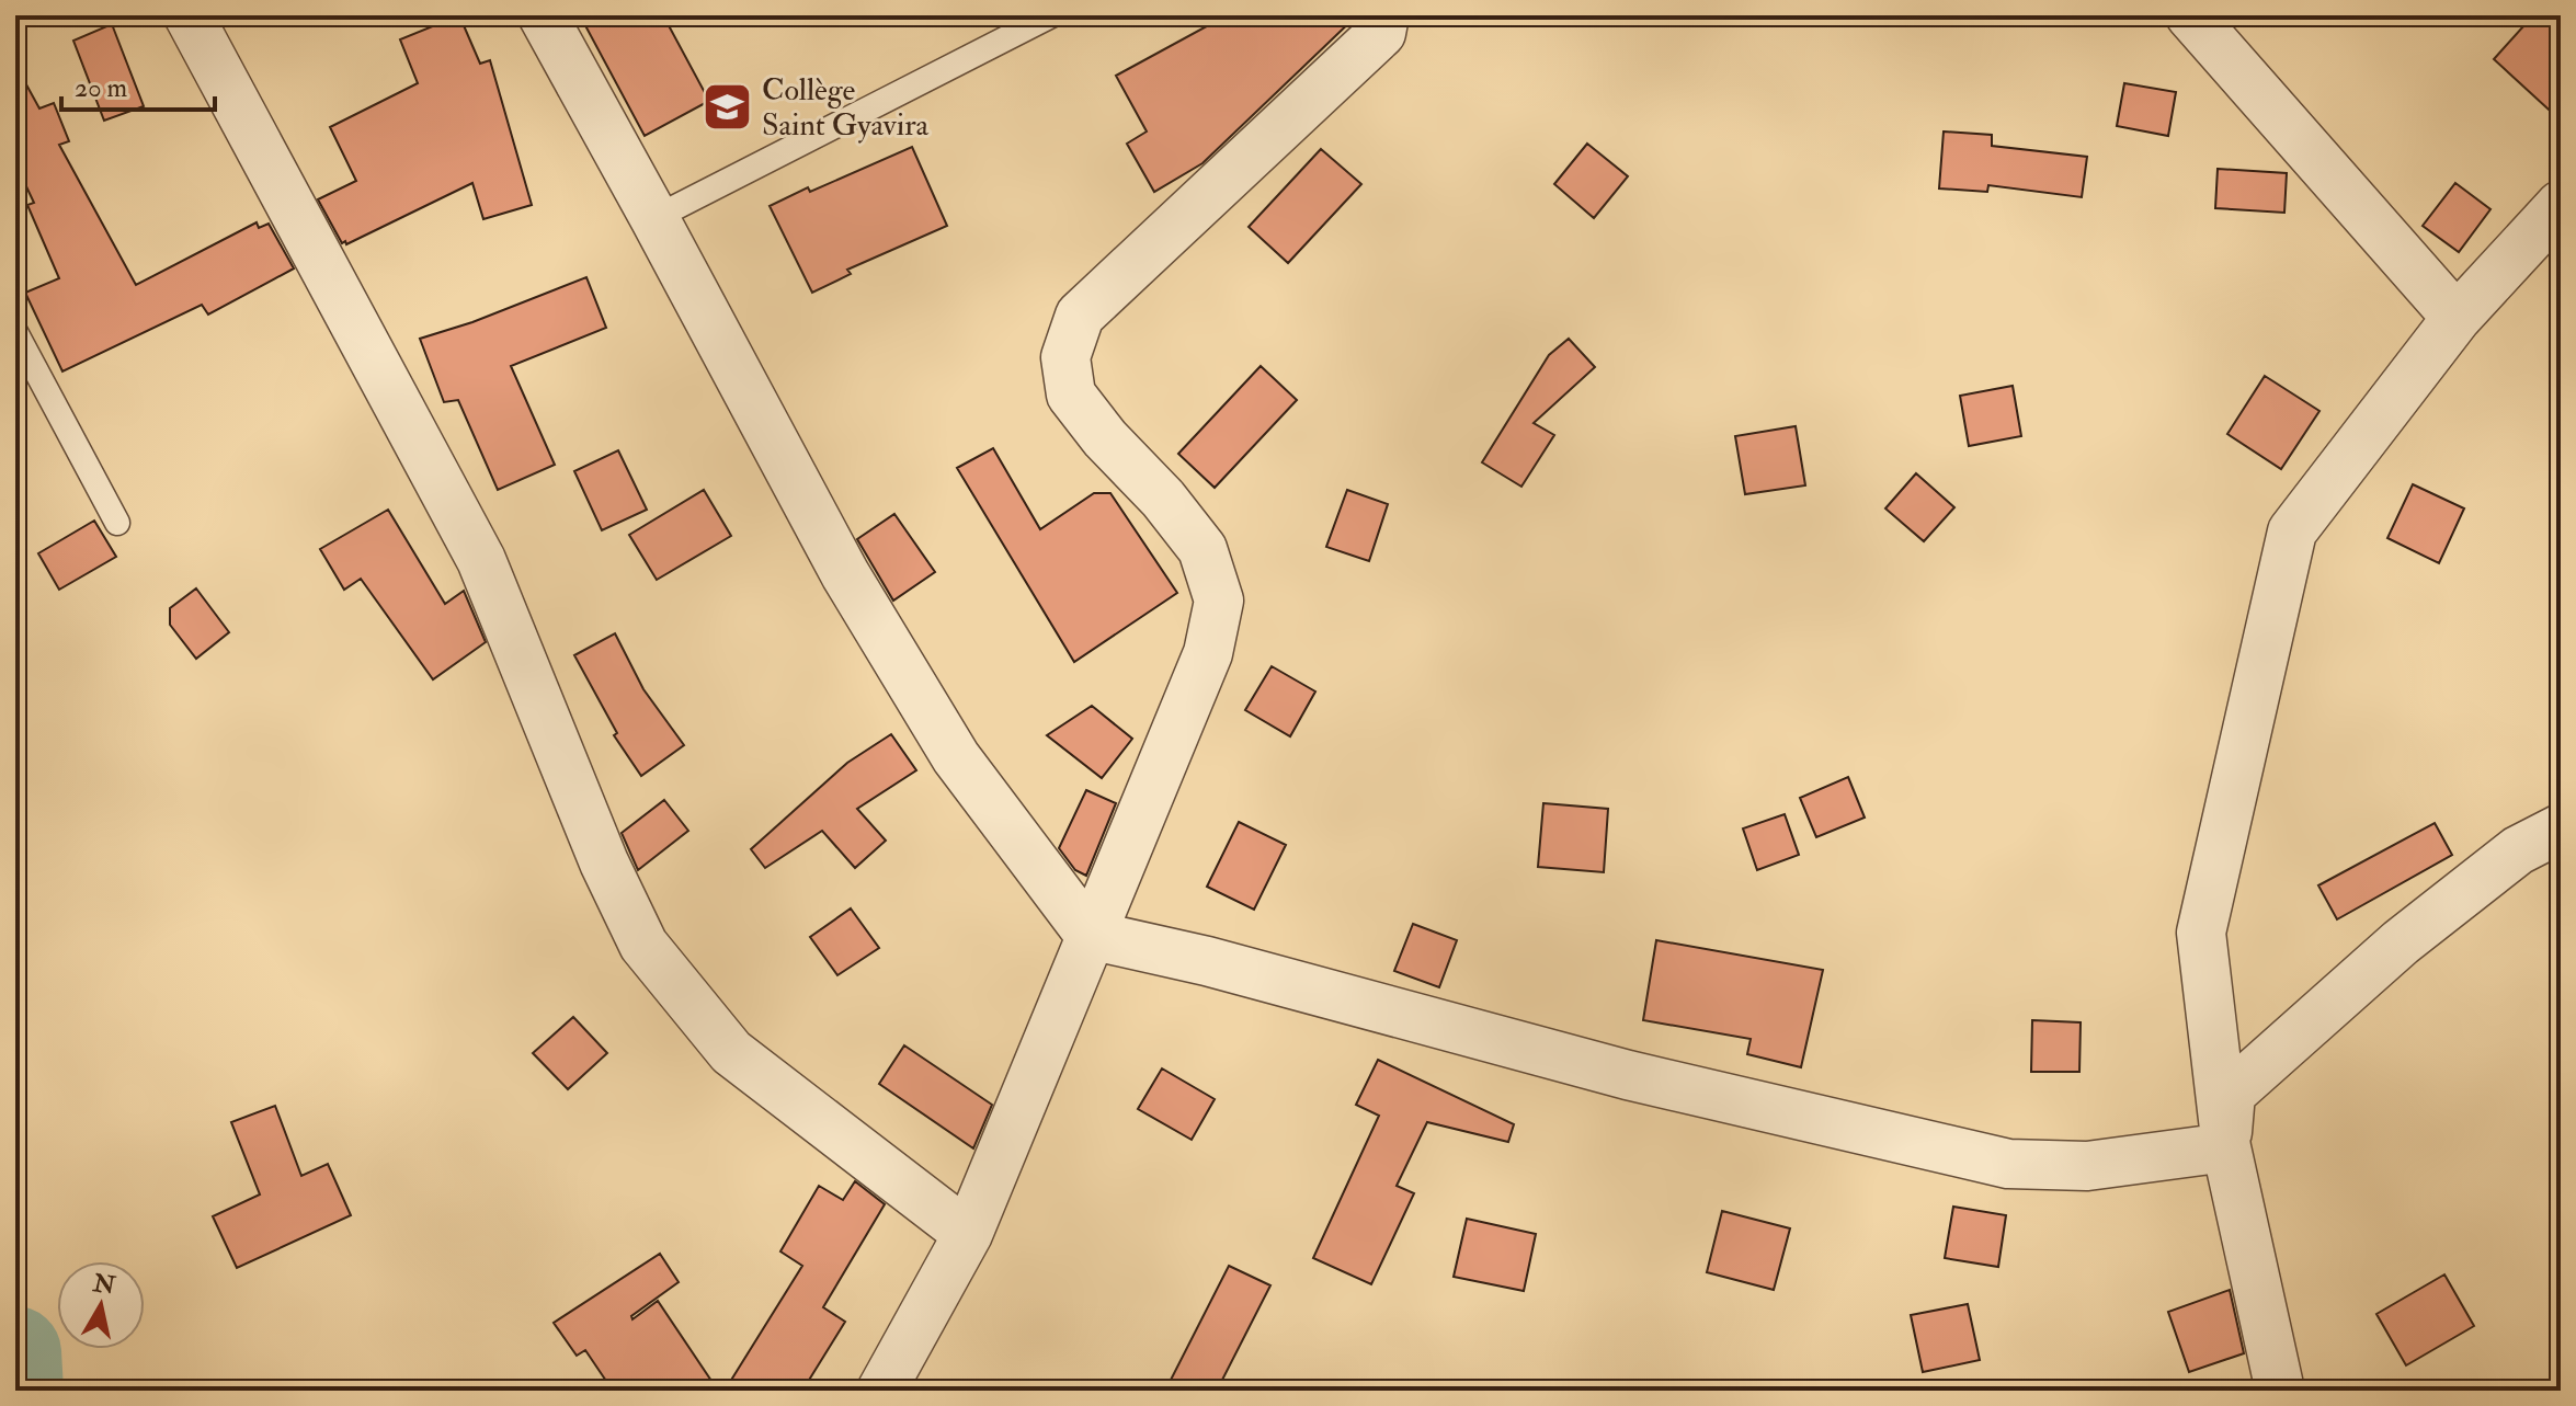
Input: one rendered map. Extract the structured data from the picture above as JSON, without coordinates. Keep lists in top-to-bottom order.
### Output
{
  "places": {
    "school or university": ["Collège Saint Gyavira"]
  },
  "scale_bar": "20 m",
  "north": "top"
}
